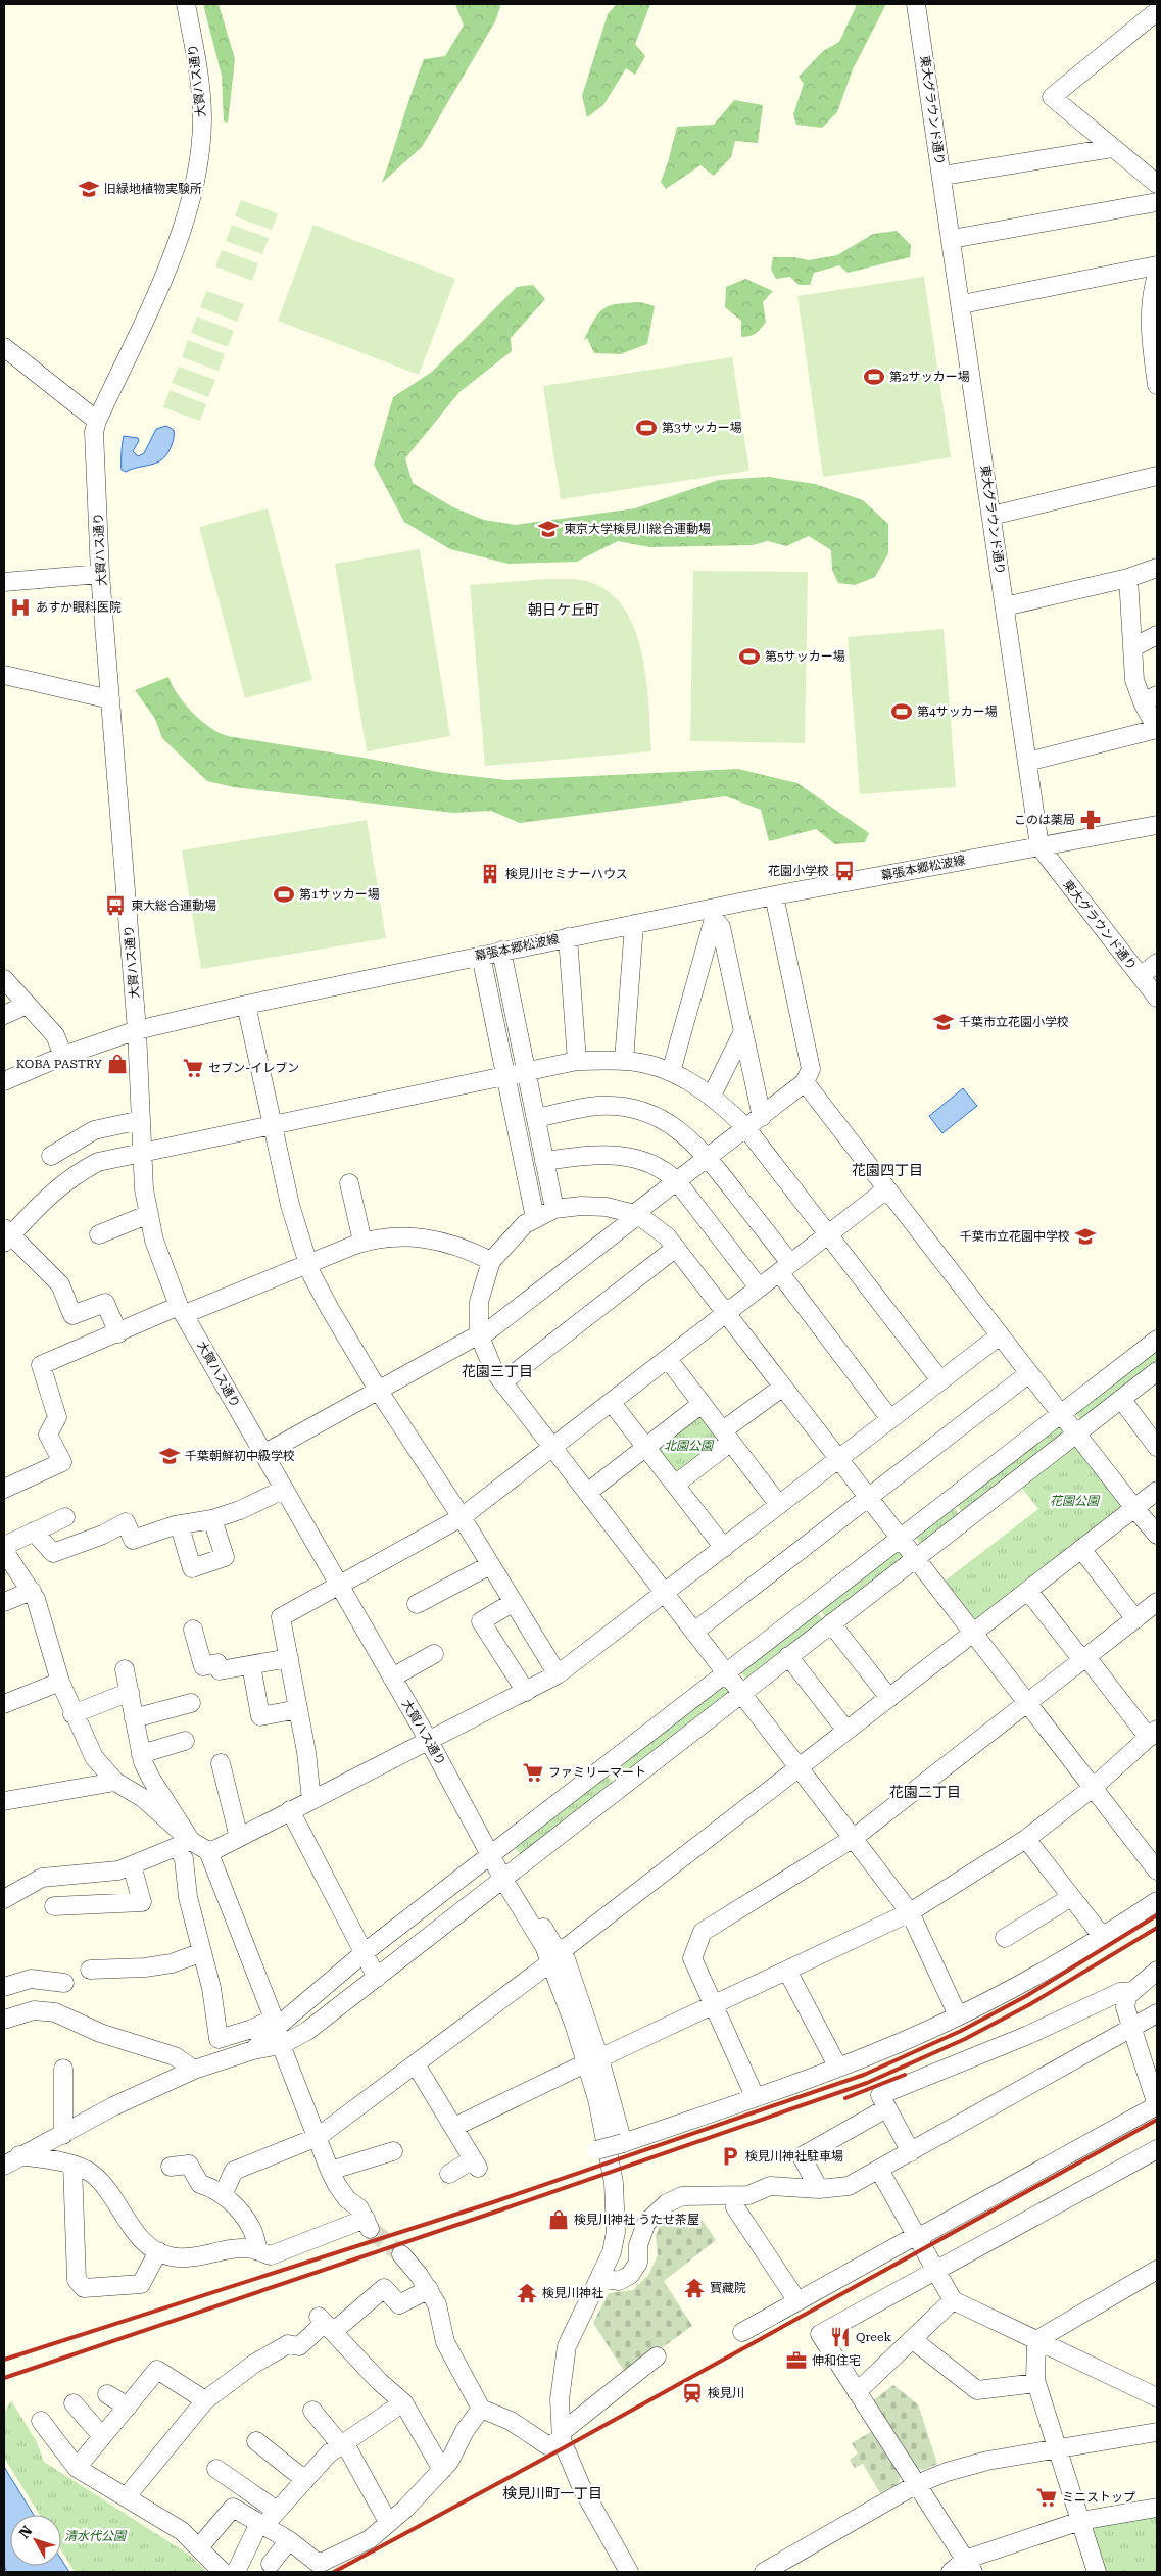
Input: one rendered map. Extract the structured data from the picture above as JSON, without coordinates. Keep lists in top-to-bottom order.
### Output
{
  "streets": {
    "street": ["大賀ハス通り", "東大グラウンド通り", "幕張本郷松波線"]
  },
  "crossings": [
    ["大賀ハス通り", "幕張本郷松波線"],
    ["東大グラウンド通り", "幕張本郷松波線"]
  ],
  "districts": [
    "朝日ケ丘町",
    "花園四丁目",
    "花園三丁目",
    "花園二丁目",
    "検見川町一丁目"
  ],
  "parks": ["北園公園", "花園公園", "清水代公園"],
  "places": {
    "school or university": [
      "旧緑地植物実験所",
      "東京大学検見川総合運動場",
      "千葉市立花園小学校",
      "千葉市立花園中学校",
      "千葉朝鮮初中級学校"
    ],
    "sports": [
      "第2サッカー場",
      "第3サッカー場",
      "第5サッカー場",
      "第4サッカー場",
      "第1サッカー場"
    ],
    "hospital": ["あすか眼科医院"],
    "pharmacy": ["このは薬局"],
    "bus stop": ["花園小学校", "東大総合運動場"],
    "building": ["検見川セミナーハウス"],
    "shop": ["KOBA PASTRY", "検見川神社 うたせ茶屋"],
    "supermarket": ["セブン-イレブン", "ファミリーマート", "ミニストップ"],
    "parking": ["検見川神社駐車場"],
    "temple": ["寳藏院", "検見川神社"],
    "restaurant": ["Qreek"],
    "office": ["伸和住宅"],
    "station": ["検見川"]
  },
  "north": "top left"
}
